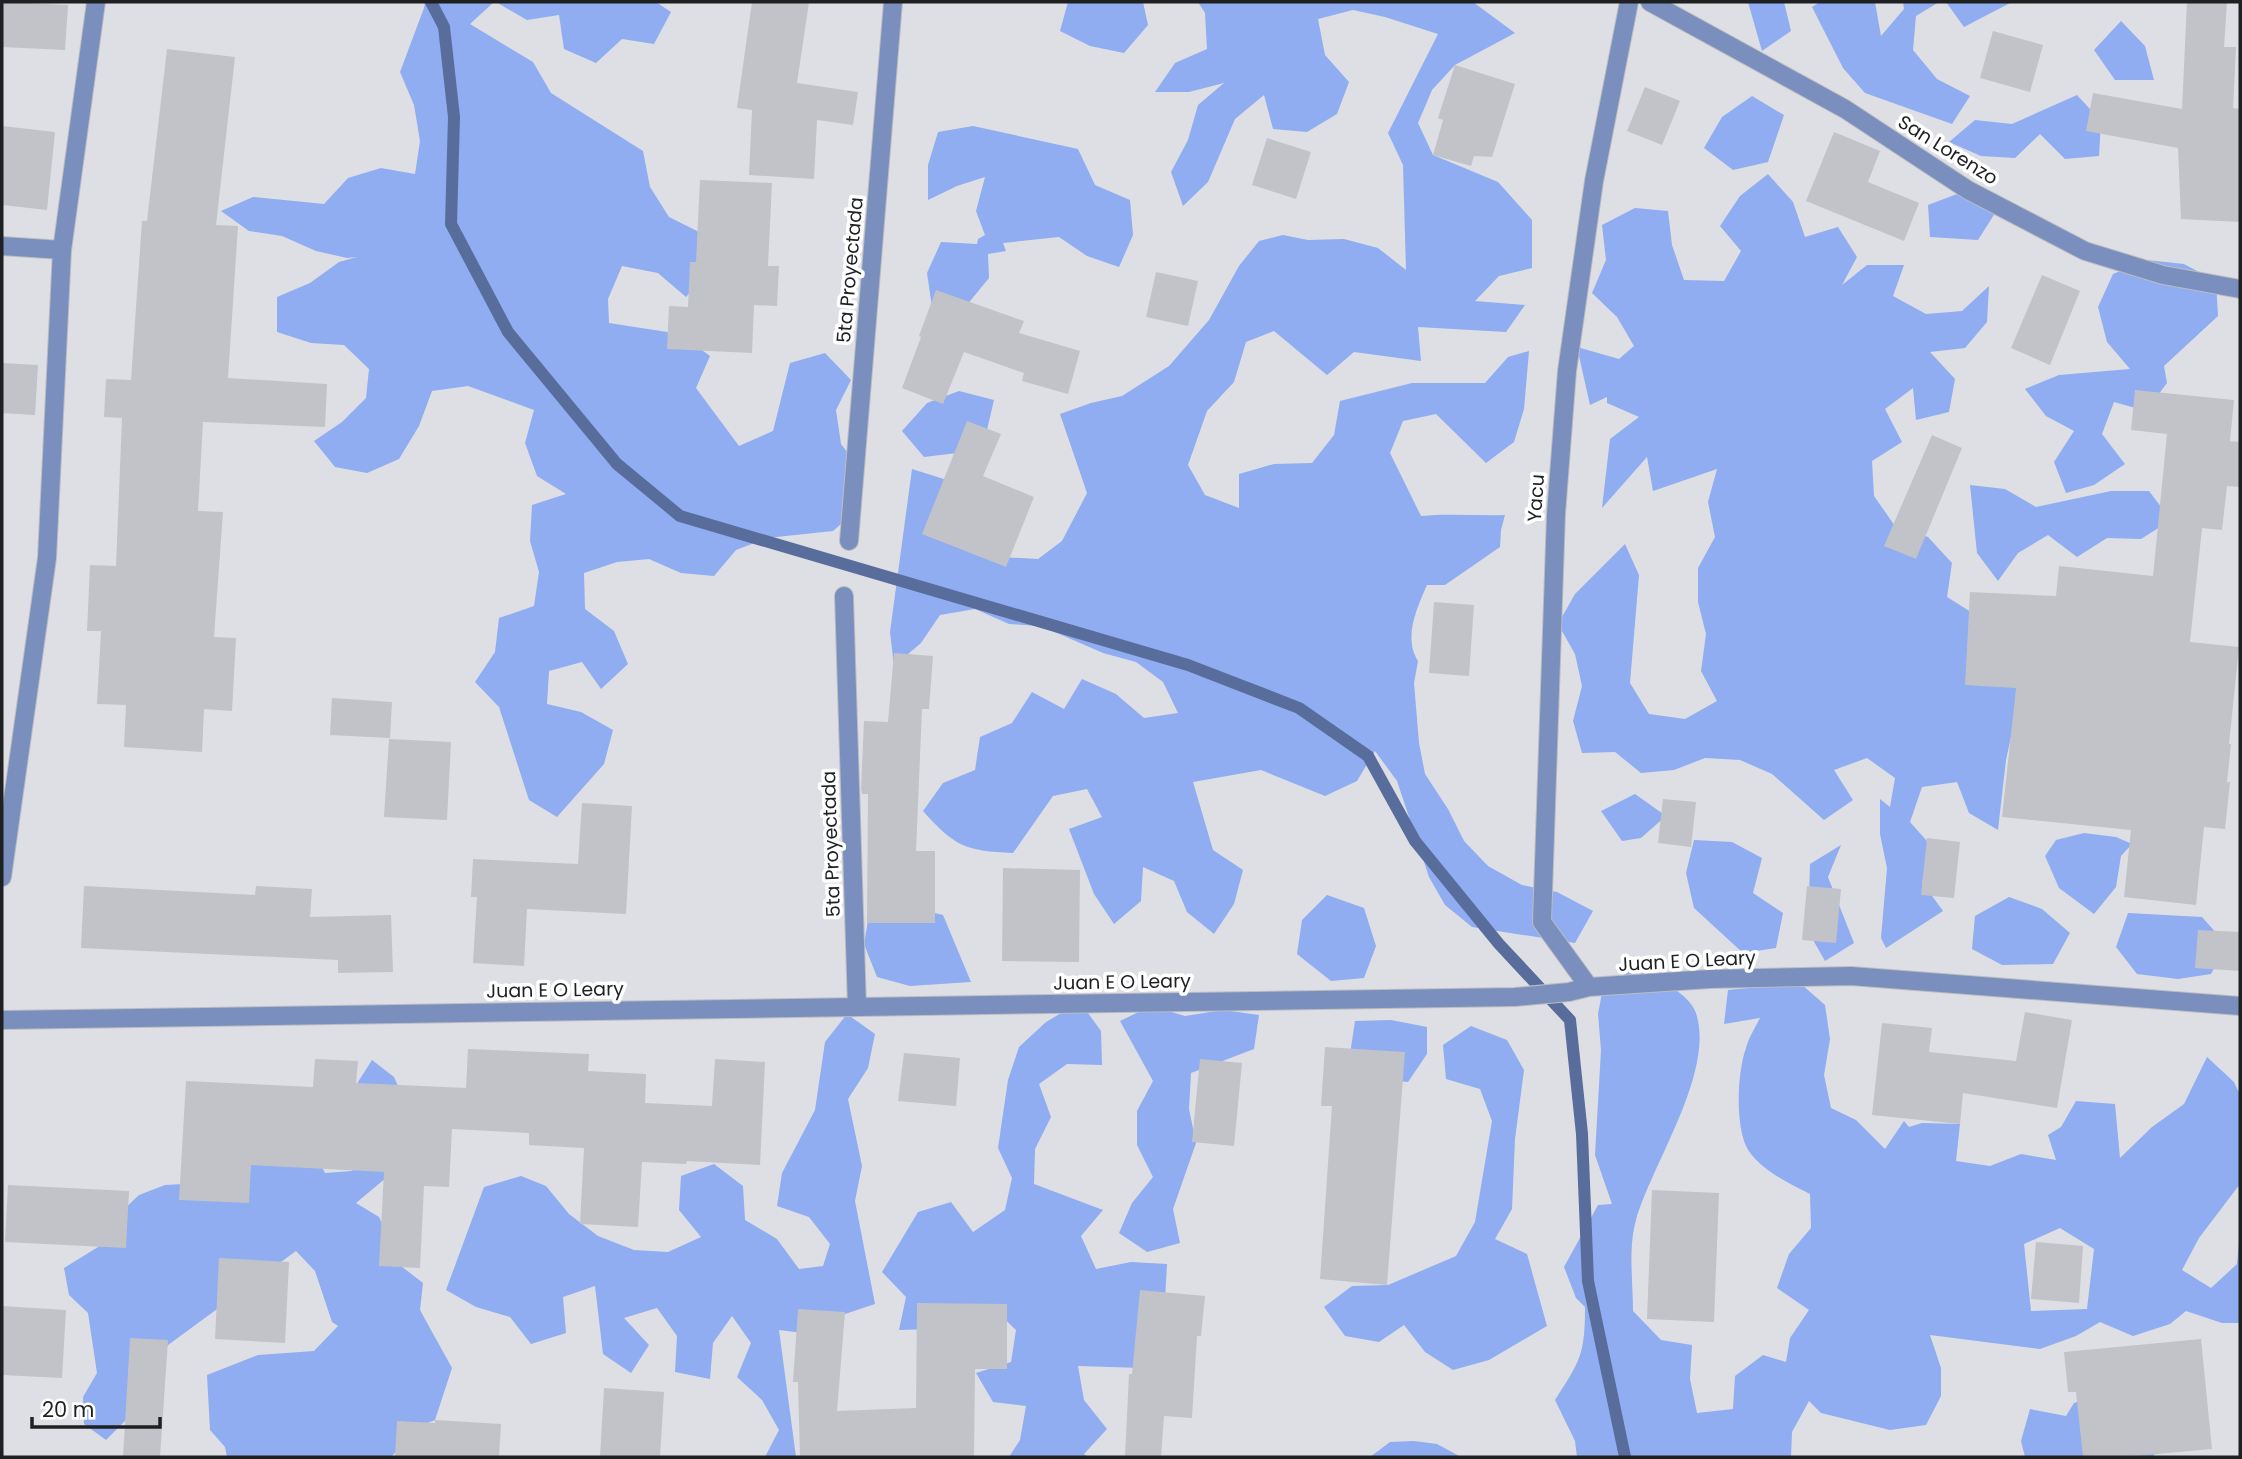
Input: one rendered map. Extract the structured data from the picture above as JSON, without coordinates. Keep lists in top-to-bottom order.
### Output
{
  "streets": {
    "street": [
      "San Lorenzo",
      "5ta Proyectada",
      "Yacu",
      "Juan E O Leary"
    ]
  },
  "crossings": [
    ["5ta Proyectada", "Juan E O Leary"],
    ["Yacu", "Juan E O Leary"]
  ],
  "scale_bar": "20 m"
}
